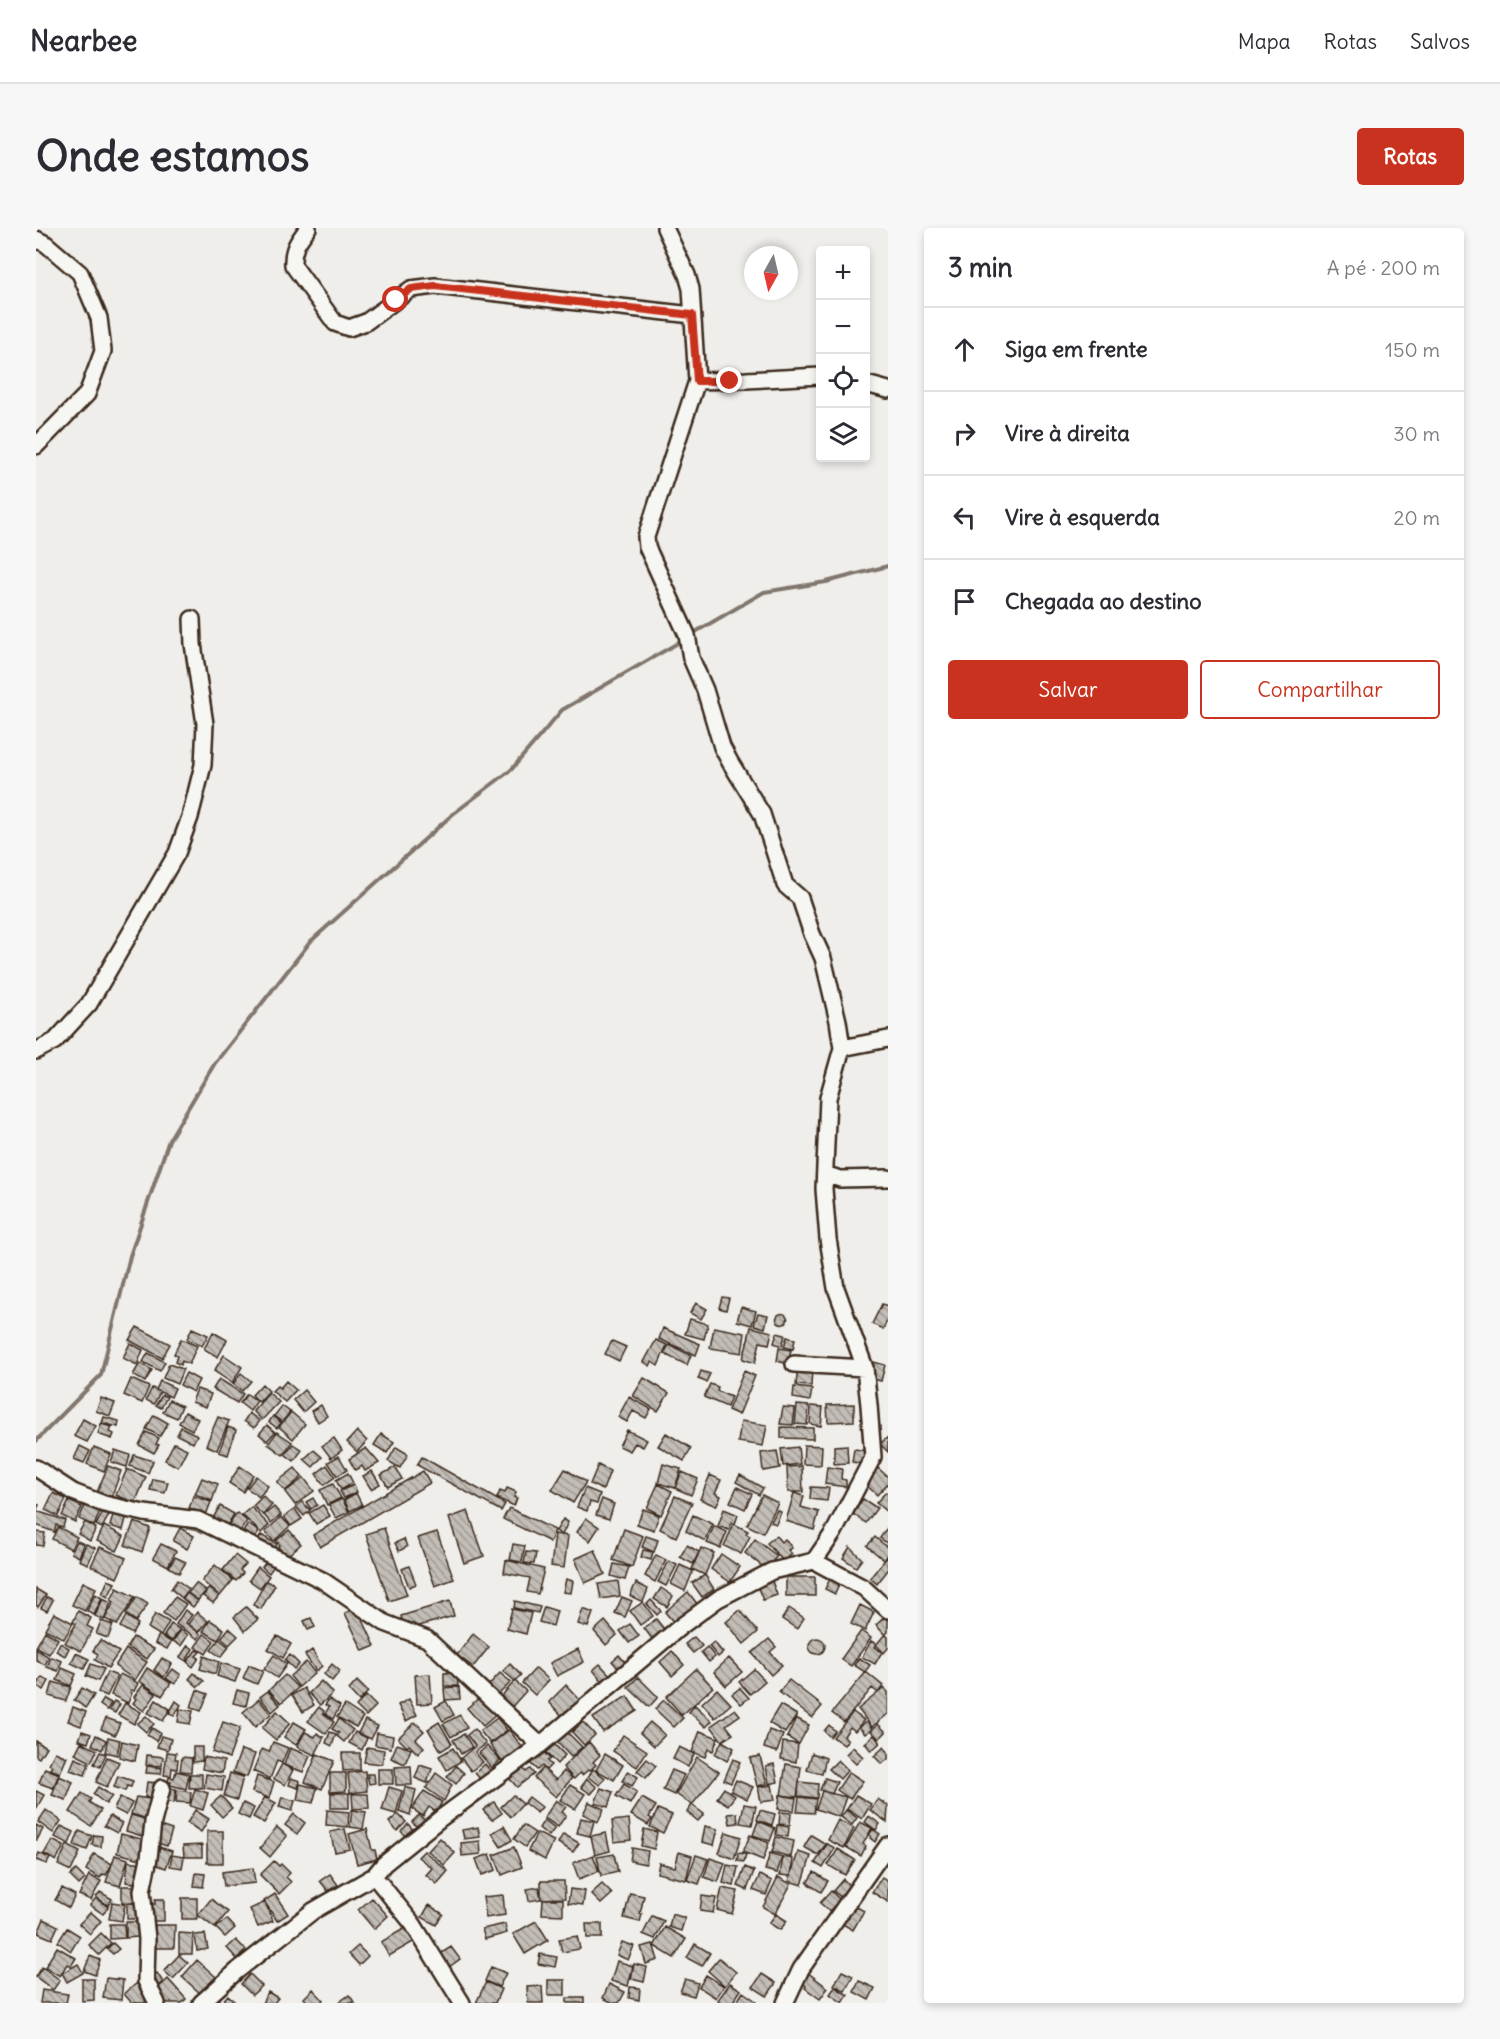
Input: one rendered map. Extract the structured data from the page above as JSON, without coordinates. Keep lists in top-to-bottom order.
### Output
{
  "north": "bottom",
  "page": {
    "header": "Nearbee",
    "nav": ["Mapa", "Rotas", "Salvos"],
    "buttons": [
      "Rotas",
      ["Salvar", "Compartilhar"]
    ],
    "title": "Onde estamos",
    "heading": ["3 min", "A pé · 200 m"],
    "map_buttons": ["+", "−"],
    "list": [
      ["Siga em frente", "150 m"],
      ["Vire à direita", "30 m"],
      ["Vire à esquerda", "20 m"],
      "Chegada ao destino"
    ]
  }
}
